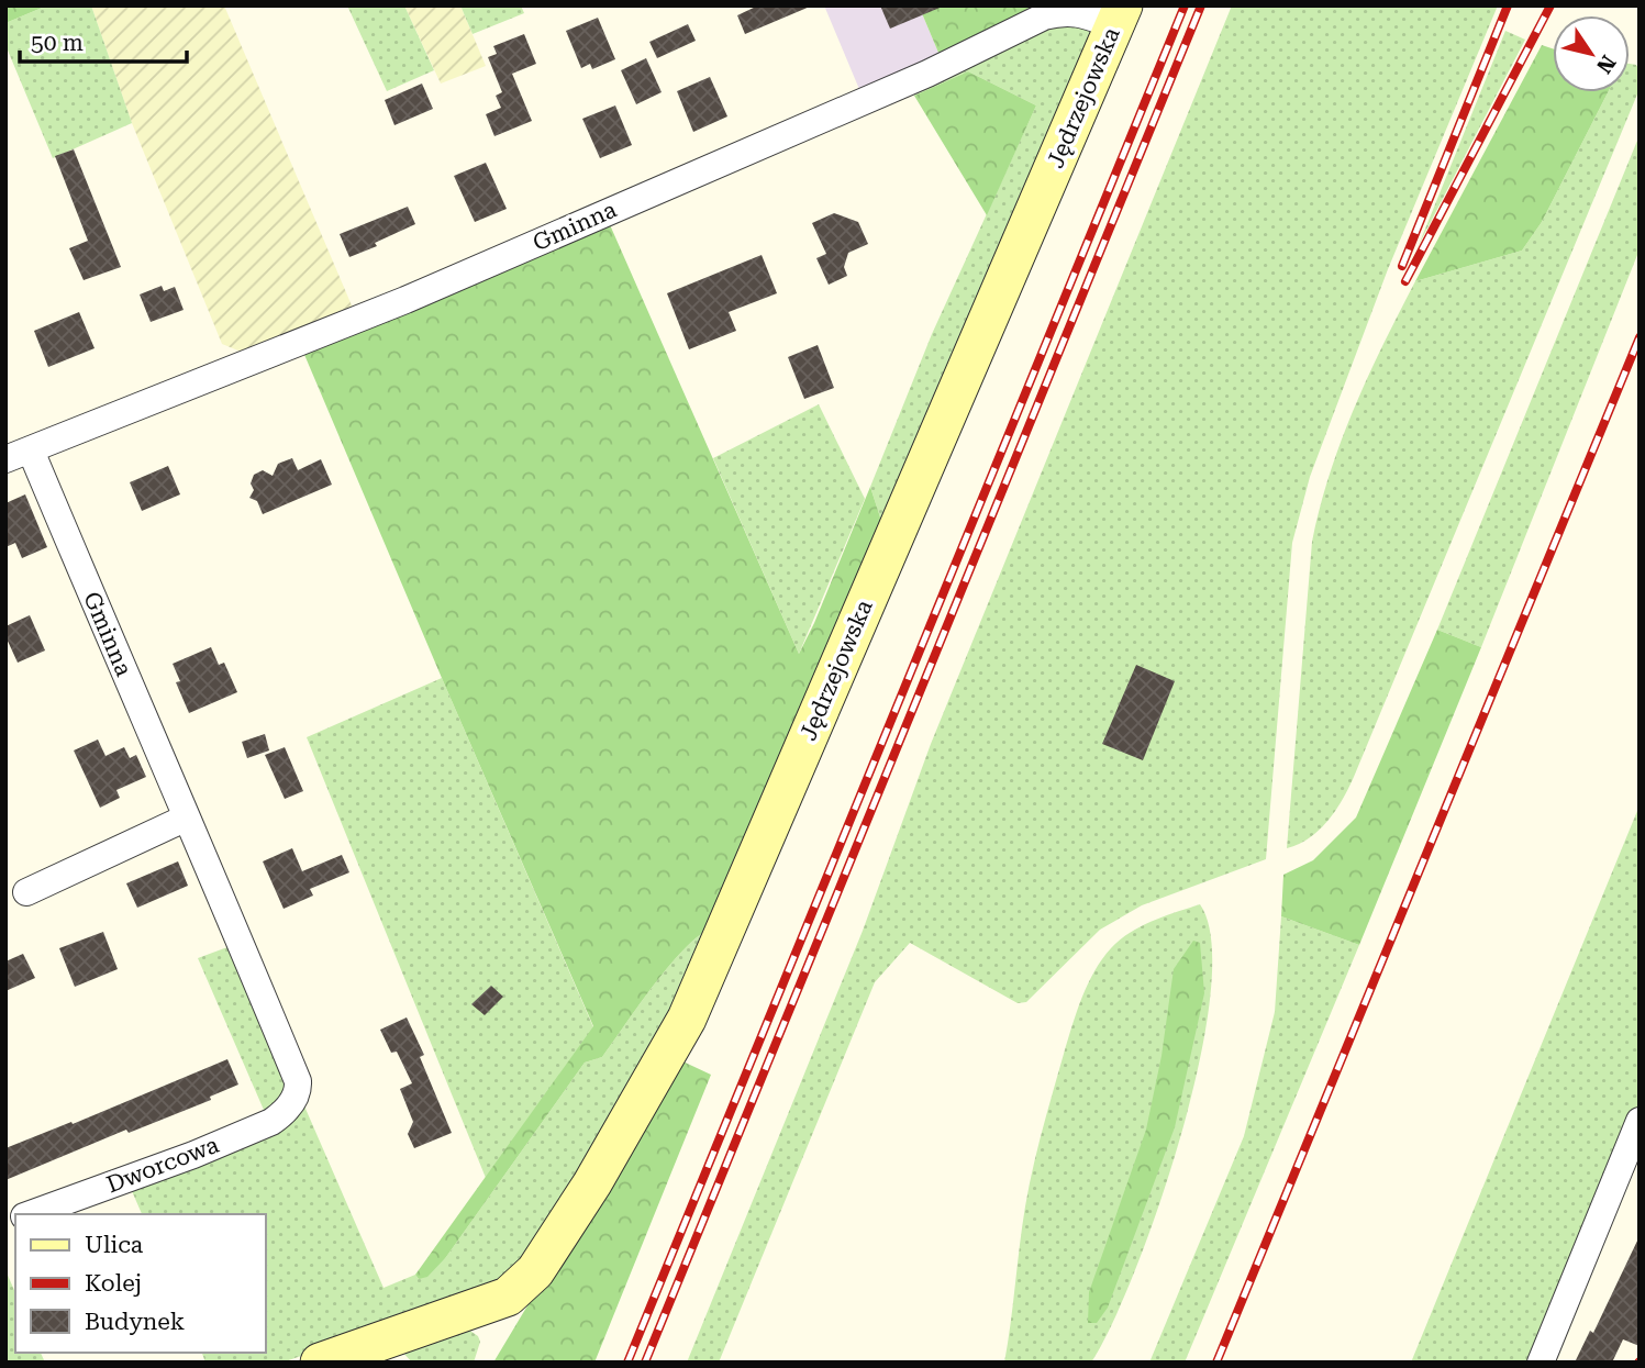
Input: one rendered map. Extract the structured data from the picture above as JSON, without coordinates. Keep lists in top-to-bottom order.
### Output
{
  "streets": {
    "street": ["Jędrzejowska", "Gminna", "Dworcowa"]
  },
  "crossings": [
    ["Jędrzejowska", "Gminna"],
    ["Gminna", "Dworcowa"]
  ],
  "legend": ["Ulica", "Kolej", "Budynek"],
  "scale_bar": "50 m",
  "north": "bottom right"
}
